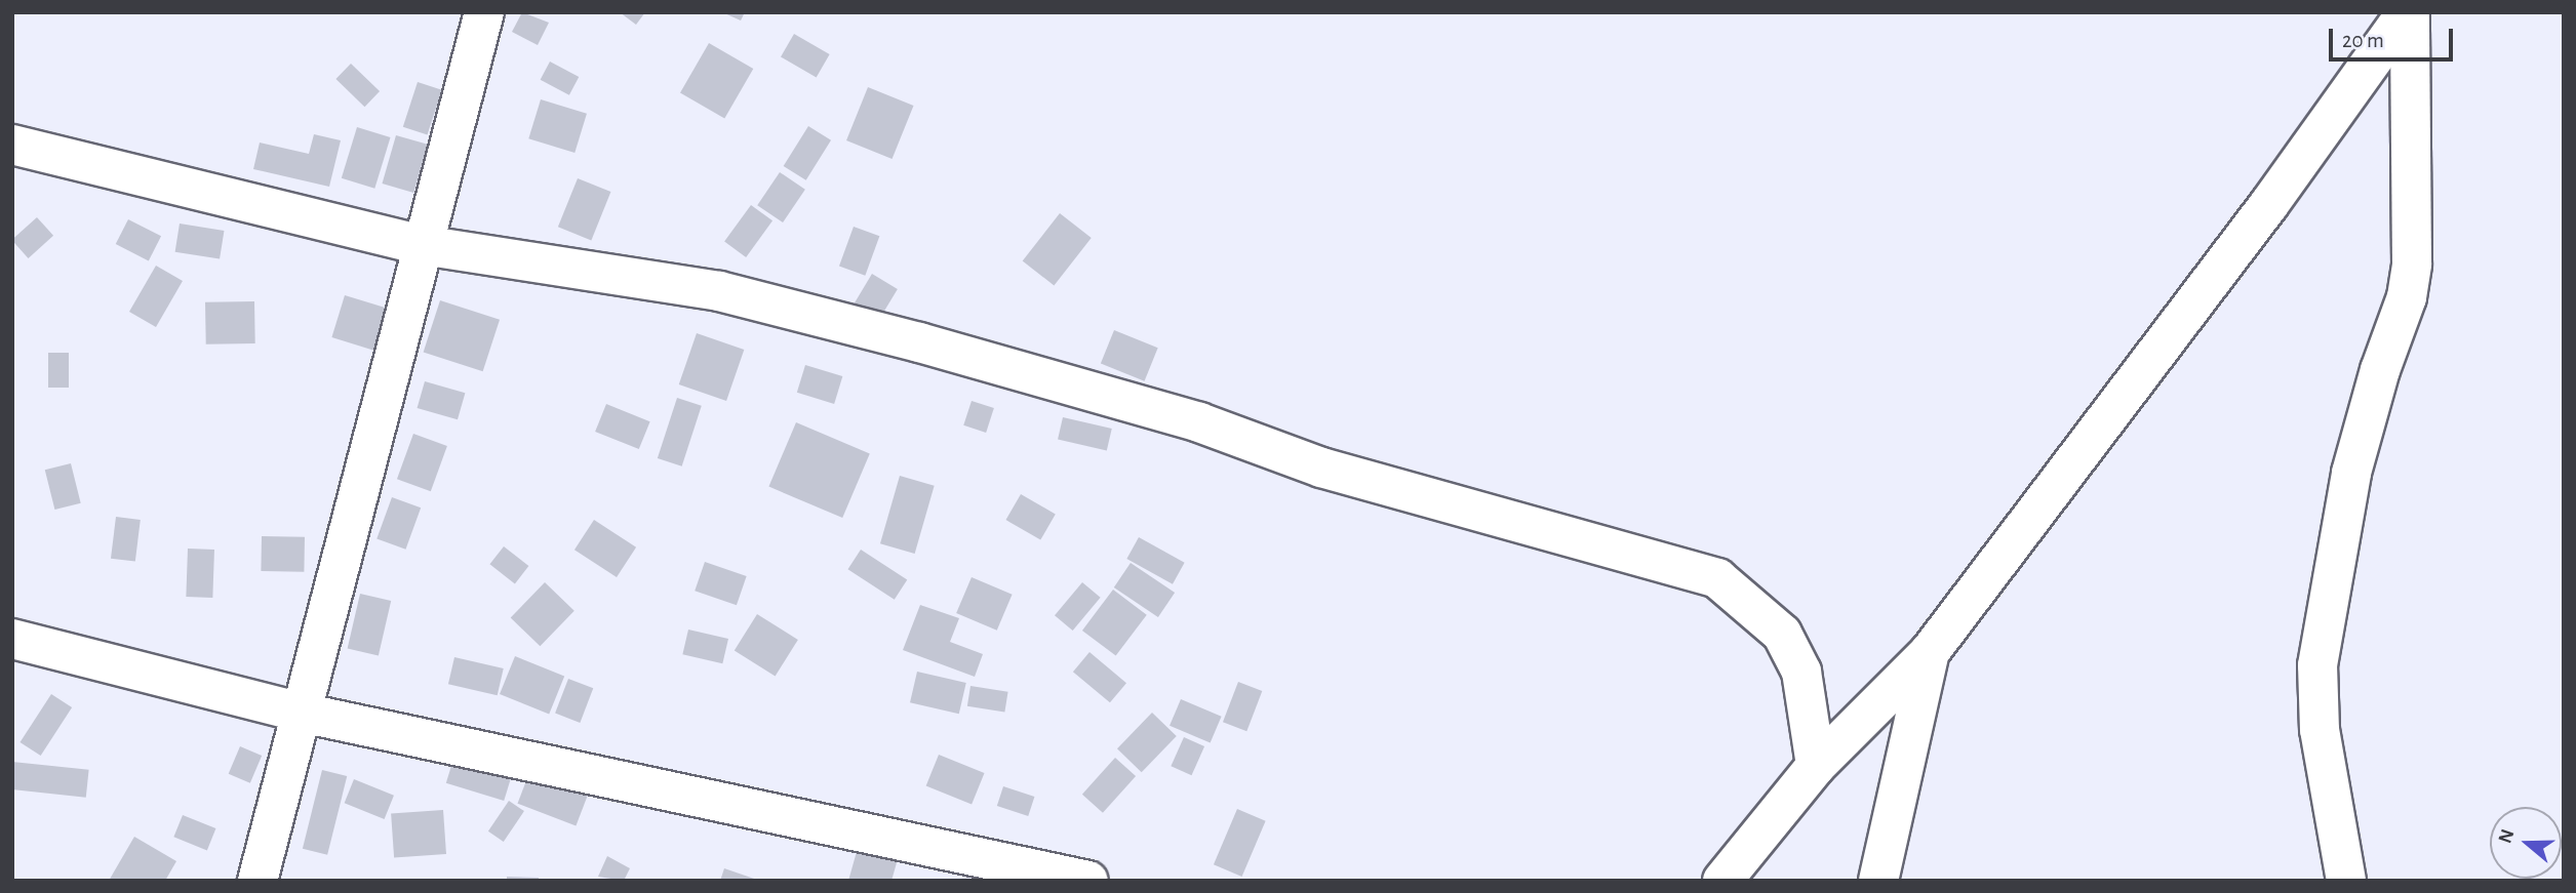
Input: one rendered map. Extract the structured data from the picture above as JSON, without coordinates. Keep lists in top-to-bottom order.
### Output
{
  "scale_bar": "20 m",
  "north": "left"
}
